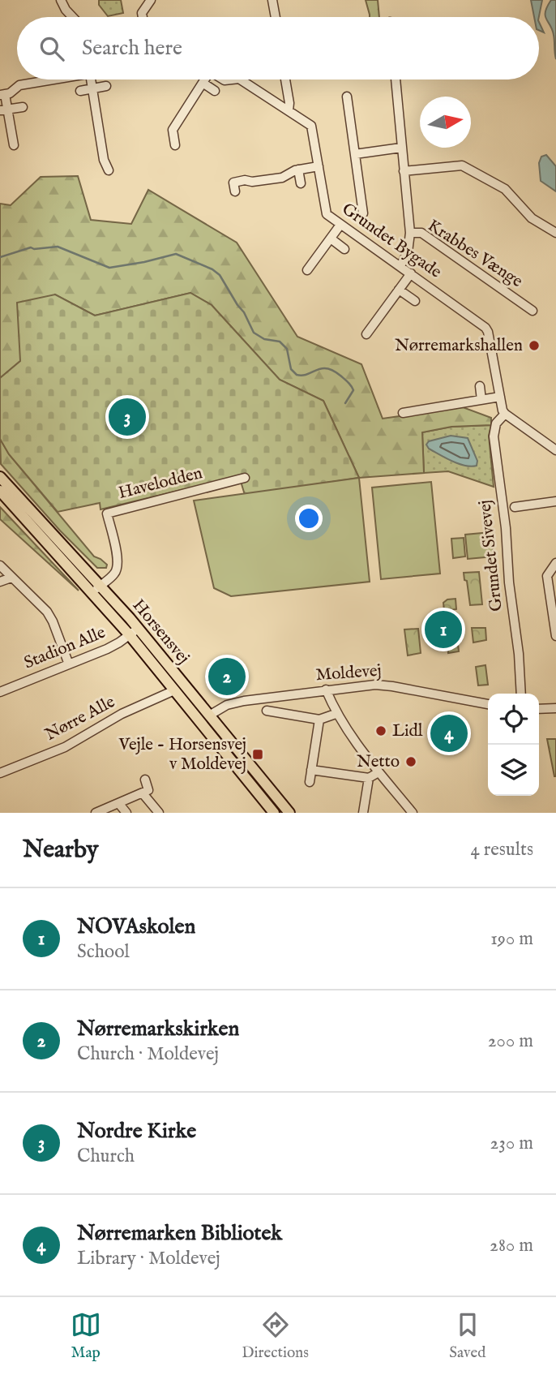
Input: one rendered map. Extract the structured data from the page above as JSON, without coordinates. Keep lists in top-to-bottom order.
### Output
{
  "streets": {
    "main road": ["Horsensvej"],
    "street": [
      "Grundet Bygade",
      "Krabbes Vænge",
      "Havelodden",
      "Grundet Sivevej",
      "Stadion Alle",
      "Moldevej",
      "Nørre Alle"
    ]
  },
  "crossings": [
    ["Grundet Bygade", "Grundet Sivevej"],
    ["Havelodden", "Horsensvej"],
    ["Horsensvej", "Stadion Alle"],
    ["Horsensvej", "Moldevej"],
    ["Horsensvej", "Nørre Alle"]
  ],
  "places": {
    "other": ["Nørremarkshallen", "Lidl", "Netto"],
    "transit": ["Vejle - Horsensvej v Moldevej"]
  },
  "north": "right",
  "page": {
    "search": "Search here",
    "pins": [
      "3",
      "1",
      "2",
      "4"
    ],
    "heading": ["Nearby", "4 results"],
    "list": [
      {
        "mark": "1",
        "name": "NOVAskolen",
        "note": "School",
        "value": "190 m"
      },
      {
        "mark": "2",
        "name": "Nørremarkskirken",
        "note": "Church · Moldevej",
        "value": "200 m"
      },
      {
        "mark": "3",
        "name": "Nordre Kirke",
        "note": "Church",
        "value": "230 m"
      },
      {
        "mark": "4",
        "name": "Nørremarken Bibliotek",
        "note": "Library · Moldevej",
        "value": "280 m"
      }
    ],
    "nav": ["Map", "Directions", "Saved"]
  }
}
